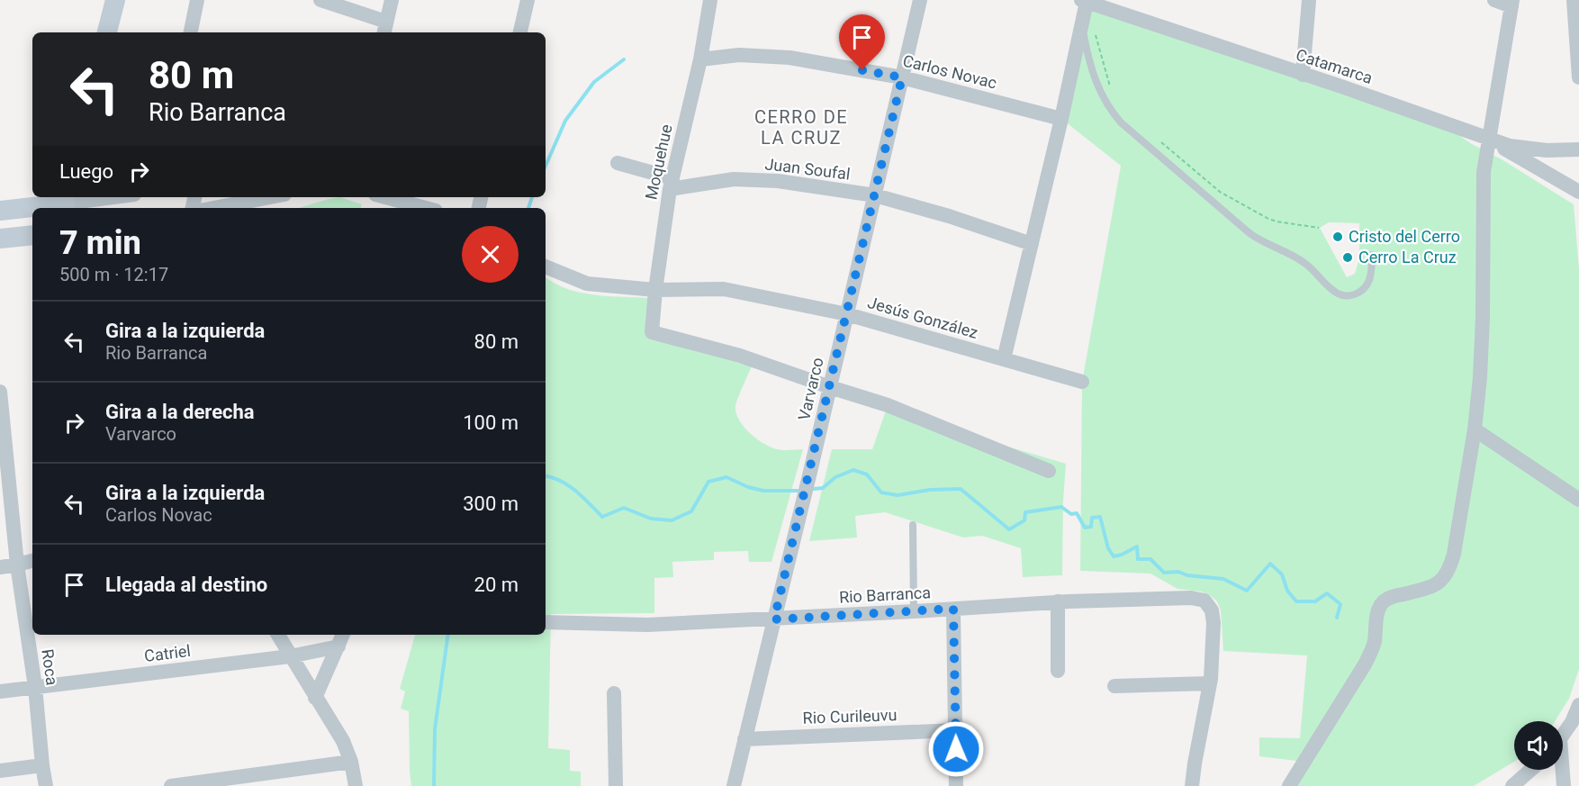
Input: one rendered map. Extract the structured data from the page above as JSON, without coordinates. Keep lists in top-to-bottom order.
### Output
{
  "streets": {
    "street": [
      "Catamarca",
      "Carlos Novac",
      "Moquehue",
      "Juan Soufal",
      "Jesús González",
      "Varvarco",
      "Rio Barranca",
      "Catriel",
      "Roca",
      "Rio Curileuvu"
    ]
  },
  "crossings": [
    ["Carlos Novac", "Moquehue"],
    ["Carlos Novac", "Varvarco"],
    ["Moquehue", "Juan Soufal"],
    ["Moquehue", "Jesús González"],
    ["Moquehue", "Varvarco"],
    ["Juan Soufal", "Varvarco"],
    ["Jesús González", "Varvarco"],
    ["Varvarco", "Rio Barranca"],
    ["Varvarco", "Rio Curileuvu"],
    ["Catriel", "Roca"]
  ],
  "districts": ["CERRO DE LA CRUZ"],
  "places": ["Cristo del Cerro", "Cerro La Cruz"],
  "page": {
    "turn": ["80 m", "Rio Barranca"],
    "then": "Luego",
    "heading": ["7 min", "500 m · 12:17"],
    "list": [
      {
        "name": "Gira a la izquierda",
        "note": "Rio Barranca",
        "value": "80 m"
      },
      {
        "name": "Gira a la derecha",
        "note": "Varvarco",
        "value": "100 m"
      },
      {
        "name": "Gira a la izquierda",
        "note": "Carlos Novac",
        "value": "300 m"
      },
      {
        "name": "Llegada al destino",
        "value": "20 m"
      }
    ]
  }
}
